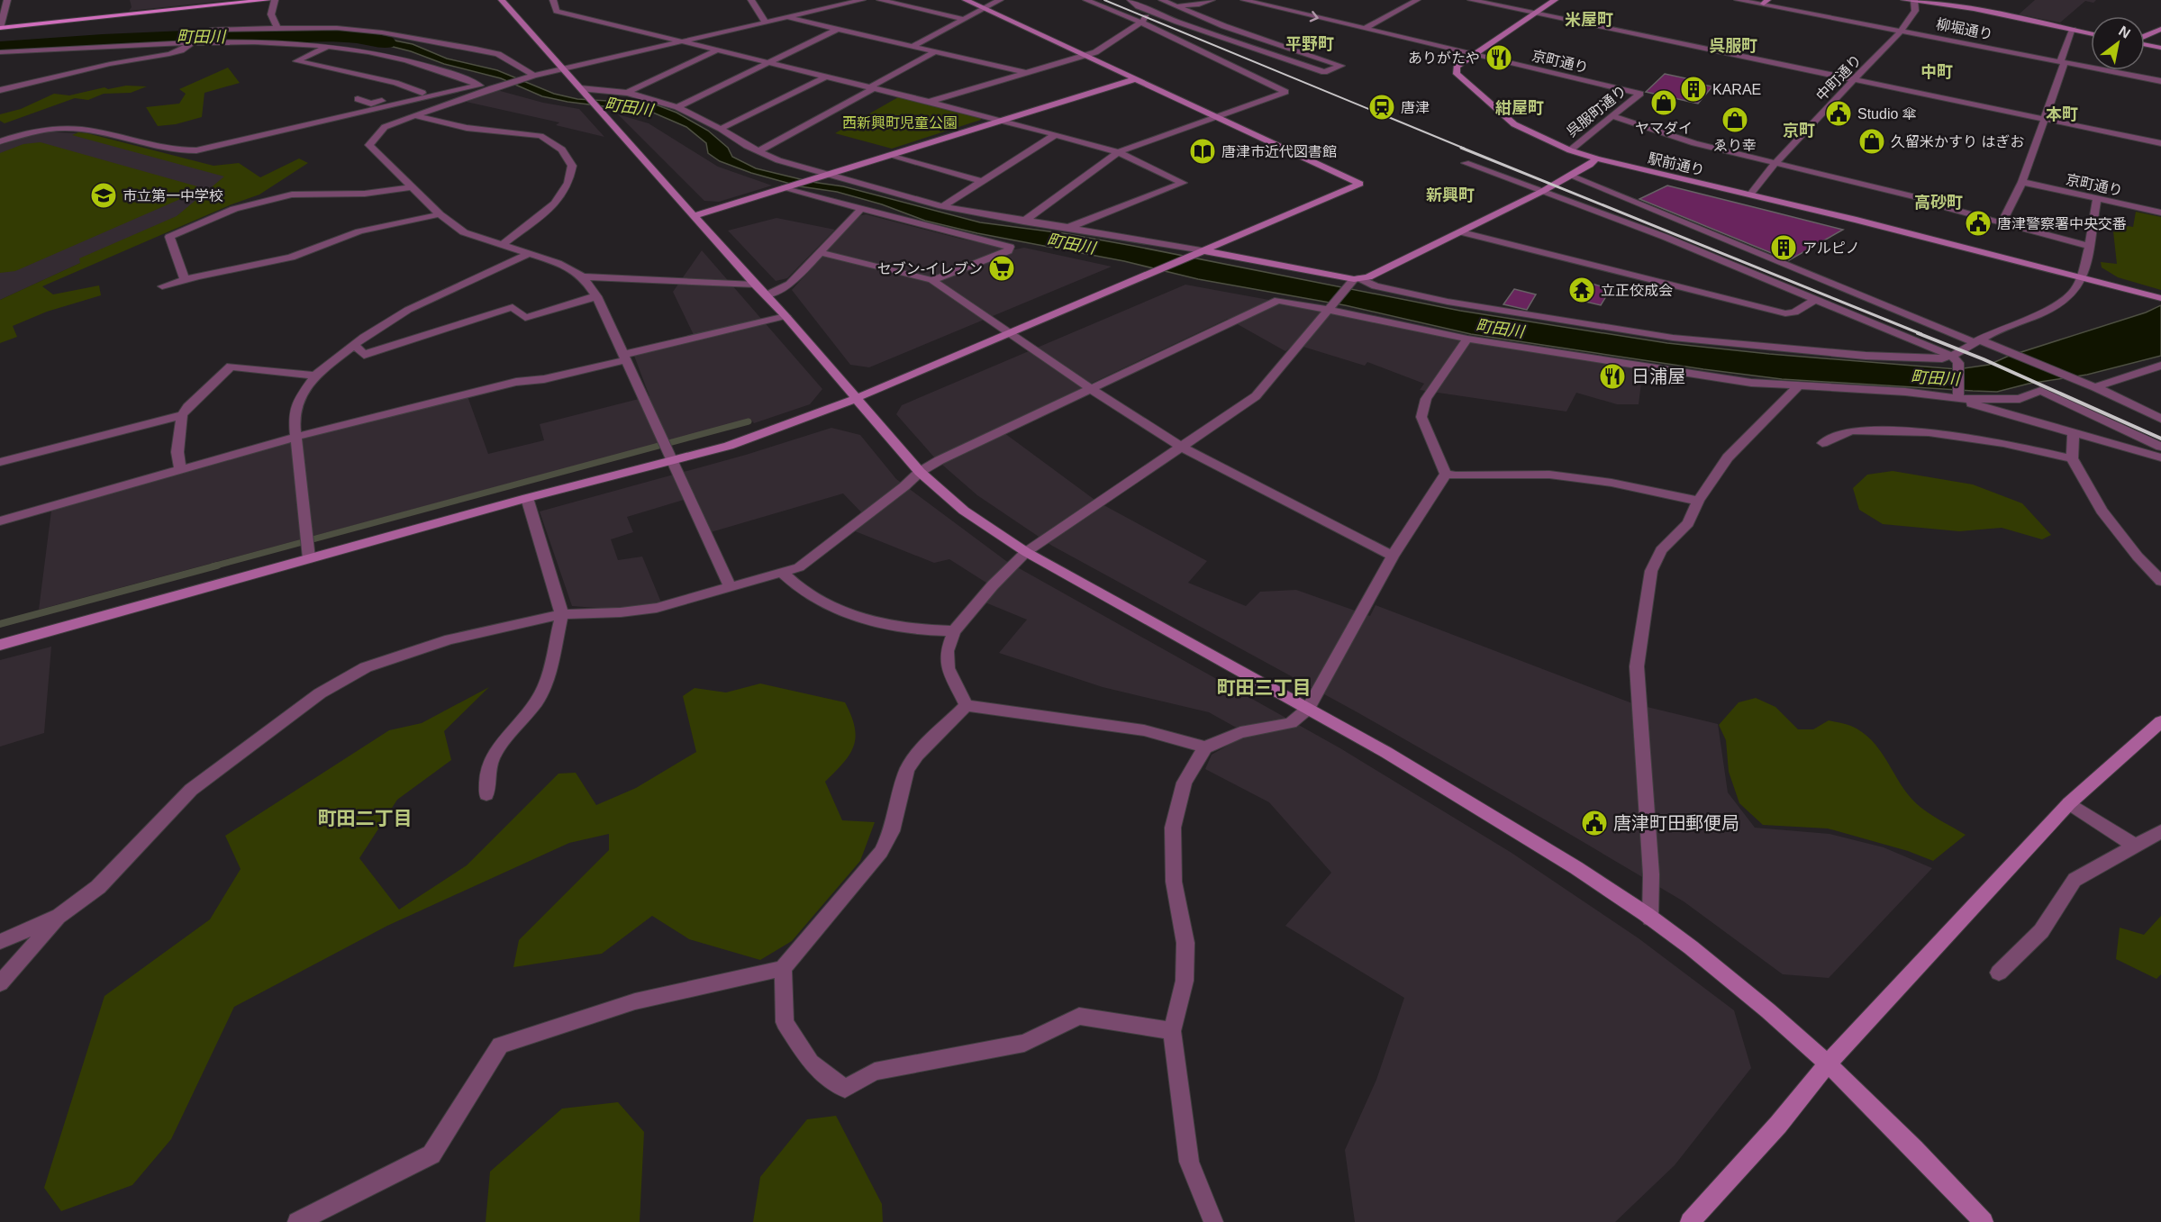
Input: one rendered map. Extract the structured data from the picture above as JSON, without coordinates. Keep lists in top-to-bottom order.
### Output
{
  "streets": {
    "street": [
      "柳堀通り",
      "京町通り",
      "中町通り",
      "呉服町通り",
      "駅前通り"
    ]
  },
  "crossings": [
    ["柳堀通り", "中町通り"],
    ["京町通り", "呉服町通り"],
    ["京町通り", "駅前通り"],
    ["中町通り", "駅前通り"],
    ["呉服町通り", "駅前通り"]
  ],
  "districts": [
    "米屋町",
    "平野町",
    "呉服町",
    "中町",
    "紺屋町",
    "本町",
    "京町",
    "新興町",
    "高砂町",
    "町田三丁目",
    "町田二丁目"
  ],
  "water": ["町田川"],
  "parks": ["西新興町児童公園"],
  "places": {
    "restaurant": ["ありがたや", "日浦屋"],
    "building": ["KARAE", "アルピノ"],
    "shop": ["ヤマダイ", "ゑり幸", "久留米かすり はぎお"],
    "station": ["唐津"],
    "public building": ["Studio 傘", "唐津警察署中央交番", "唐津町田郵便局"],
    "library": ["唐津市近代図書館"],
    "school or university": ["市立第一中学校"],
    "supermarket": ["セブン-イレブン"],
    "temple": ["立正佼成会"]
  },
  "north": "top right"
}
